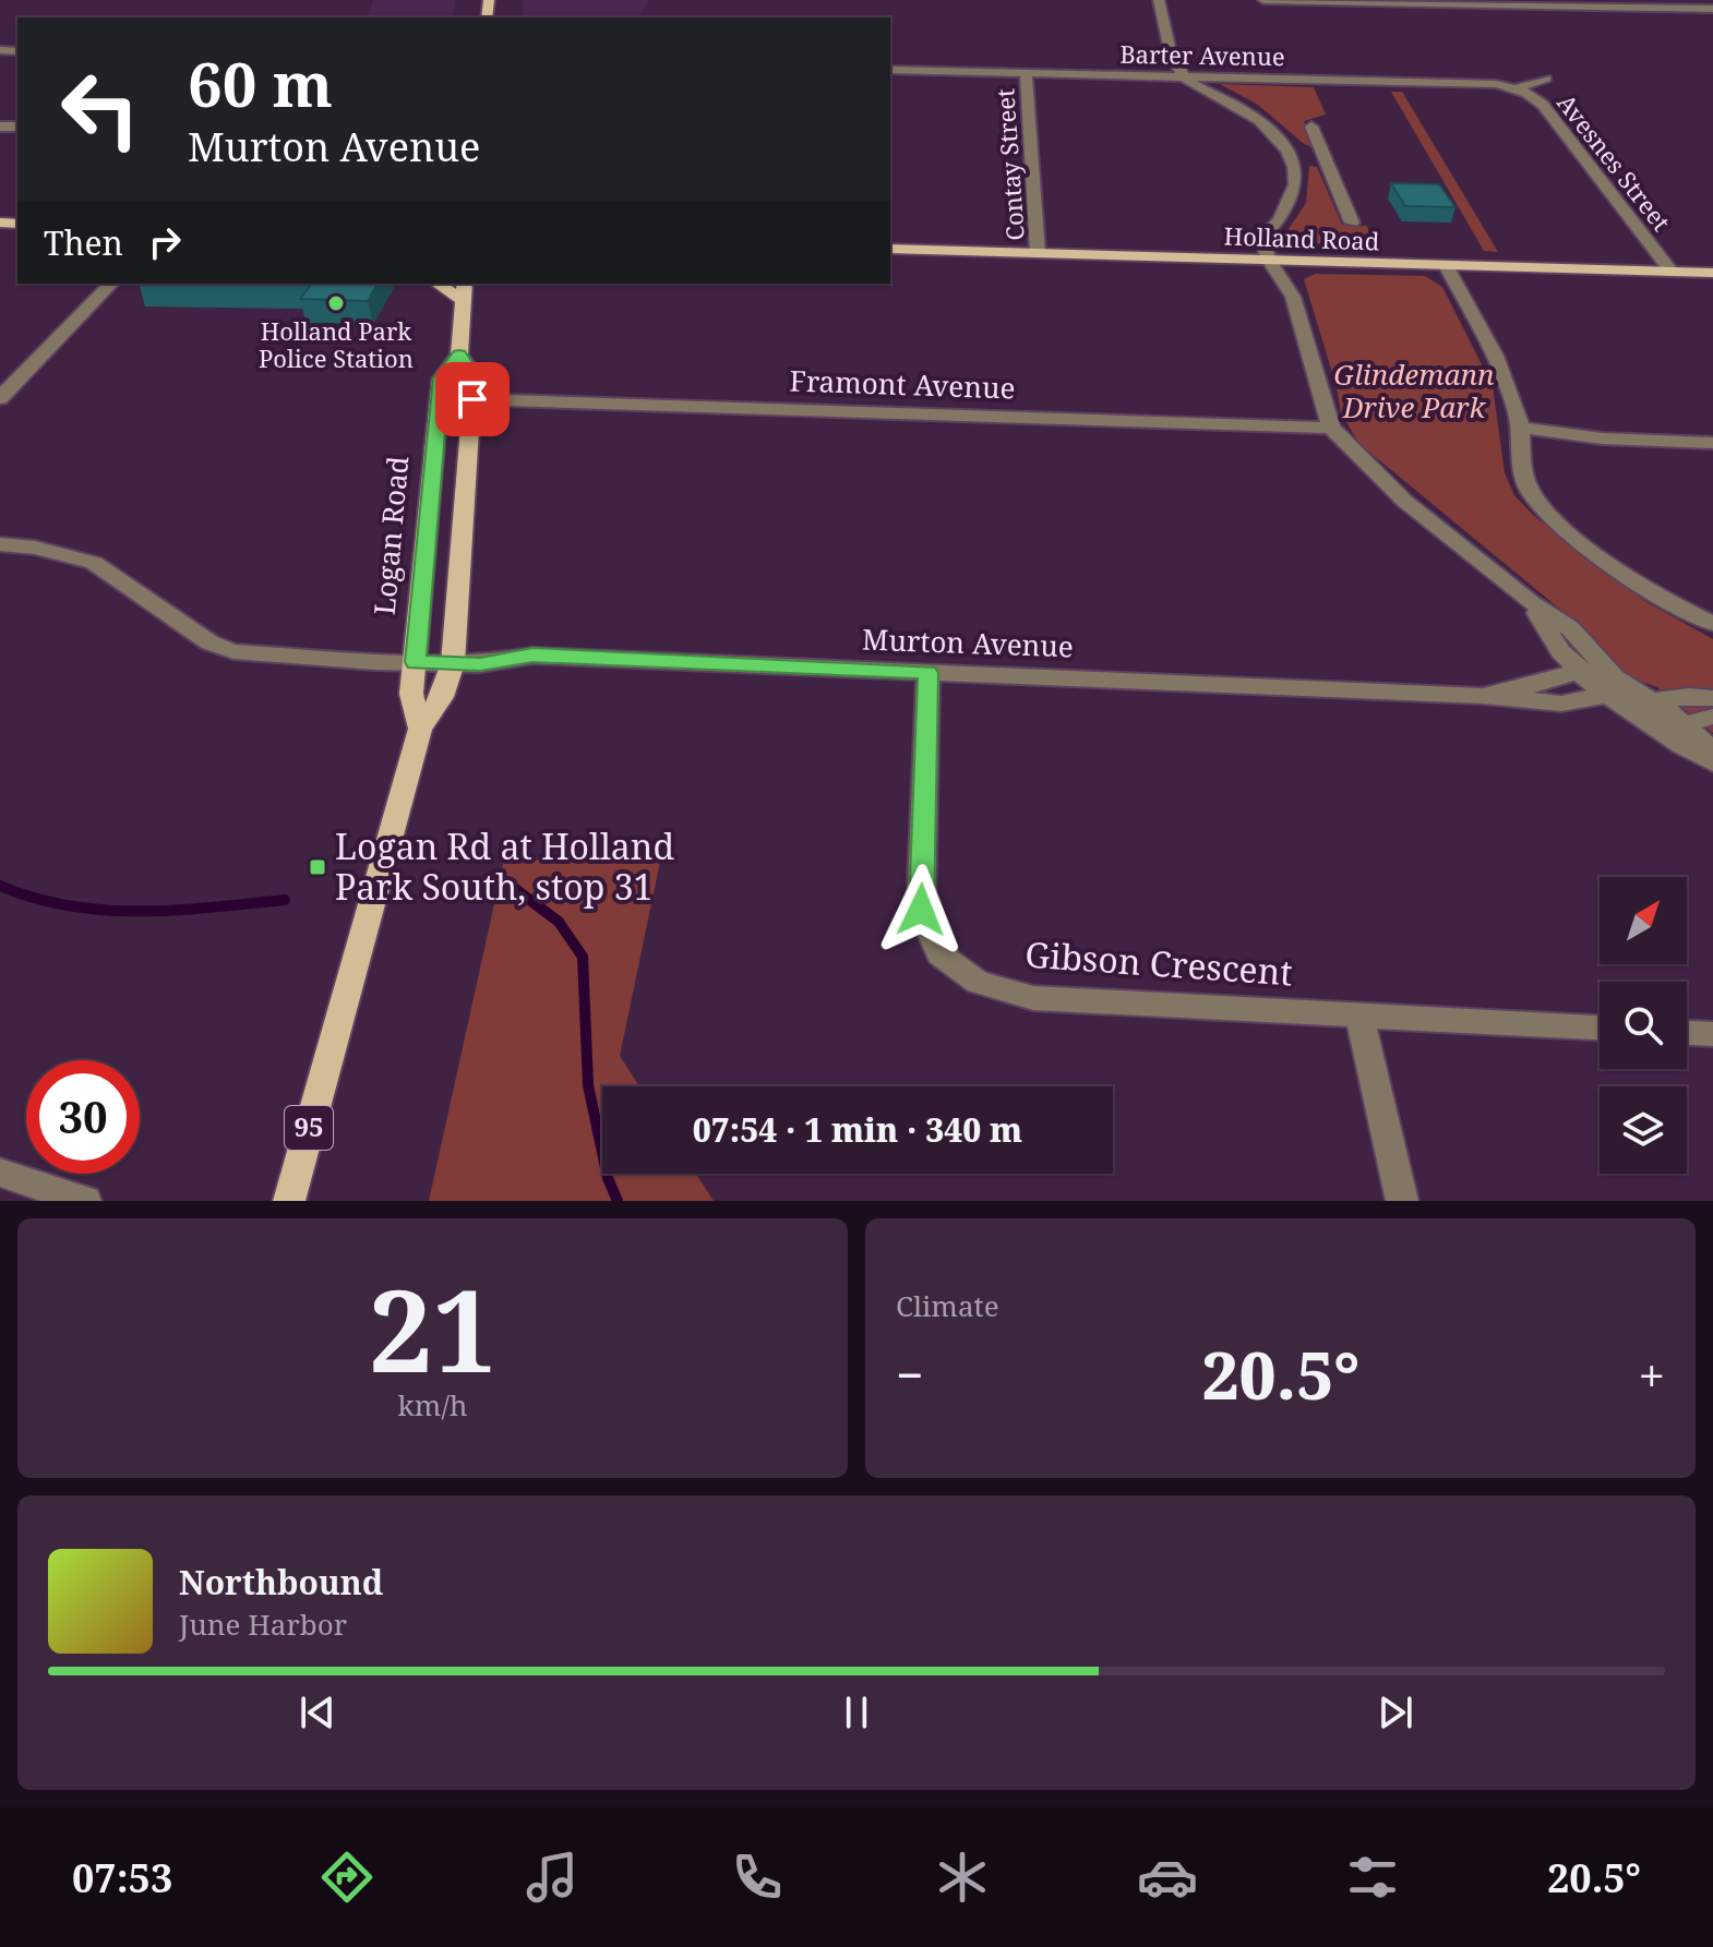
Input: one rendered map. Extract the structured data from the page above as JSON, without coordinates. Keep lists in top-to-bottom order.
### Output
{
  "streets": {
    "main road": ["Holland Road", "Logan Road", "95"],
    "street": [
      "Barter Avenue",
      "Avesnes Street",
      "Contay Street",
      "Framont Avenue",
      "Murton Avenue",
      "Gibson Crescent"
    ]
  },
  "crossings": [
    ["Barter Avenue", "Avesnes Street"],
    ["Barter Avenue", "Contay Street"],
    ["Avesnes Street", "Holland Road"],
    ["Contay Street", "Holland Road"],
    ["Framont Avenue", "Logan Road"],
    ["Logan Road", "Murton Avenue"],
    ["Murton Avenue", "Gibson Crescent"]
  ],
  "parks": ["Glindemann Drive Park"],
  "places": {
    "other": ["Holland Park Police Station"],
    "transit": ["Logan Rd at Holland Park South, stop 31"]
  },
  "north": "top right",
  "page": {
    "turn": ["60 m", "Murton Avenue"],
    "then": "Then",
    "limit": "30",
    "trip": "07:54 · 1 min · 340 m",
    "tile": [
      ["21", "km/h"],
      "Climate"
    ],
    "heat": ["−", "20.5°", "+"],
    "song": ["Northbound", "June Harbor"],
    "tabs": ["07:53", "20.5°"]
  }
}
